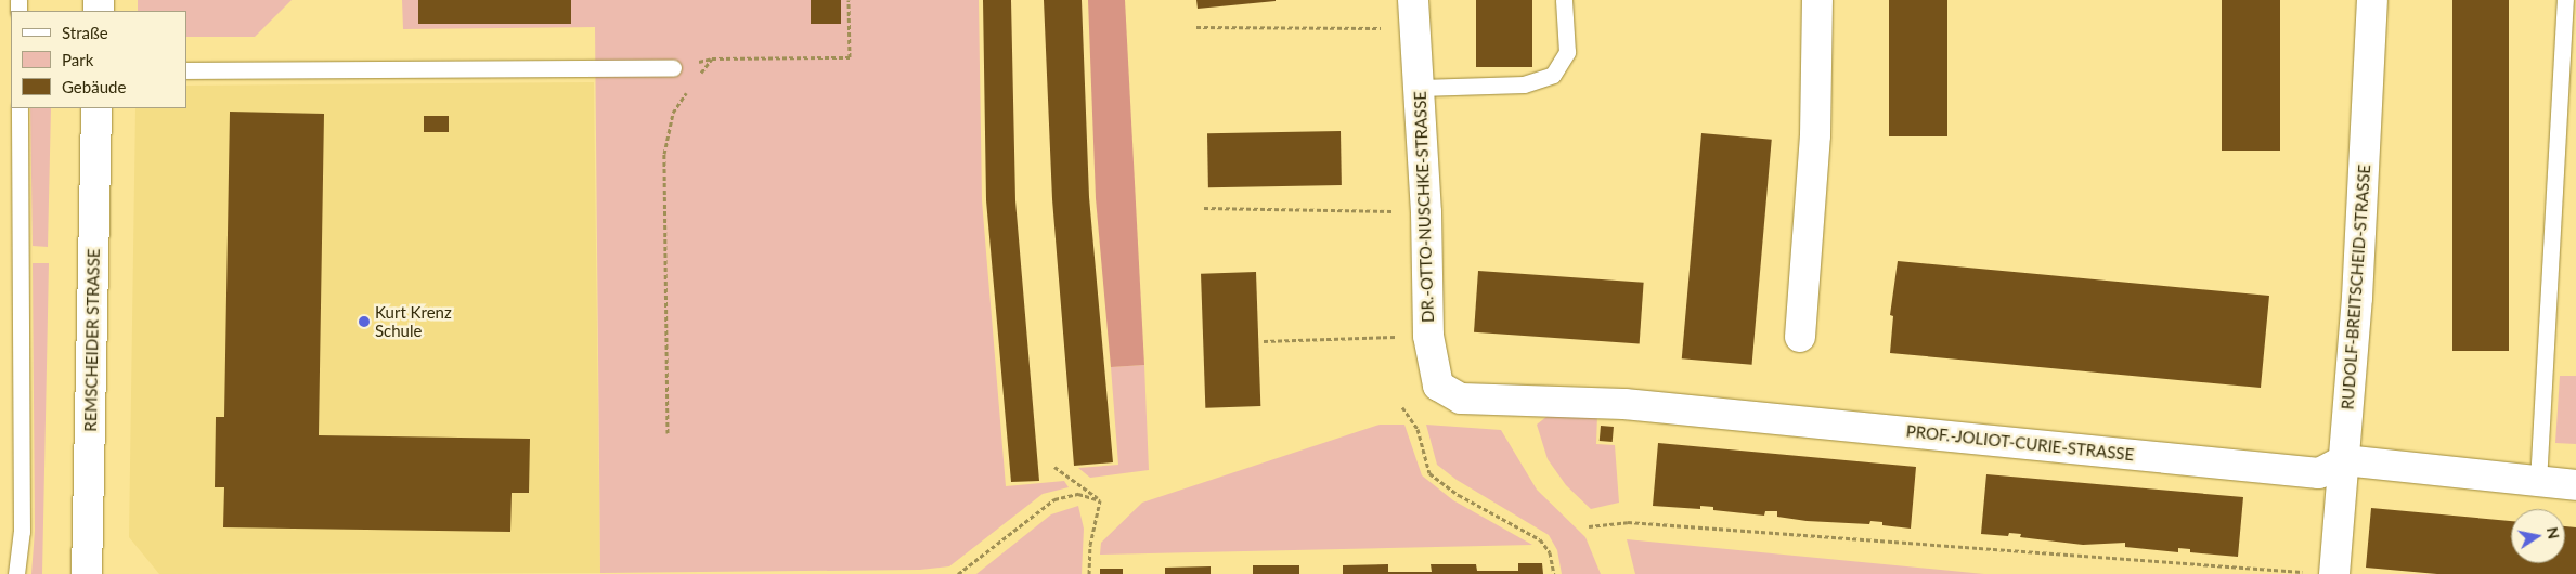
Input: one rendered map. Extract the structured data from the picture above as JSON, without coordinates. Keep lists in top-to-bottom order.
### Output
{
  "streets": {
    "street": [
      "DR.-OTTO-NUSCHKE-STRASSE",
      "RUDOLF-BREITSCHEID-STRASSE",
      "REMSCHEIDER STRASSE",
      "PROF.-JOLIOT-CURIE-STRASSE"
    ]
  },
  "crossings": [
    ["DR.-OTTO-NUSCHKE-STRASSE", "PROF.-JOLIOT-CURIE-STRASSE"],
    ["RUDOLF-BREITSCHEID-STRASSE", "PROF.-JOLIOT-CURIE-STRASSE"]
  ],
  "places": ["Kurt Krenz Schule"],
  "legend": ["Straße", "Park", "Gebäude"],
  "north": "right"
}
